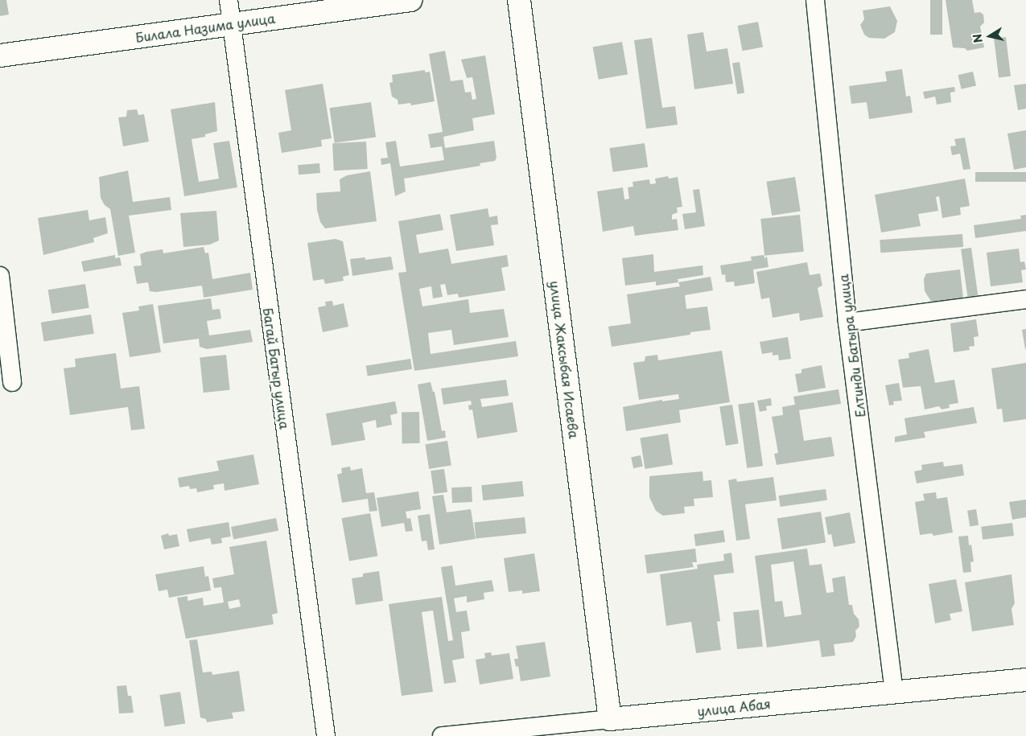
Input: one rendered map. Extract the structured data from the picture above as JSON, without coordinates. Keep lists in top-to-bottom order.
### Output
{
  "streets": {
    "street": [
      "Билала Назима улица",
      "Елтинди Батыра улица",
      "улица Жаксыбая Исаева",
      "Багай Батыр улица",
      "улица Абая"
    ]
  },
  "crossings": [
    ["Билала Назима улица", "Багай Батыр улица"],
    ["Елтинди Батыра улица", "улица Абая"],
    ["улица Жаксыбая Исаева", "улица Абая"]
  ],
  "north": "left"
}
